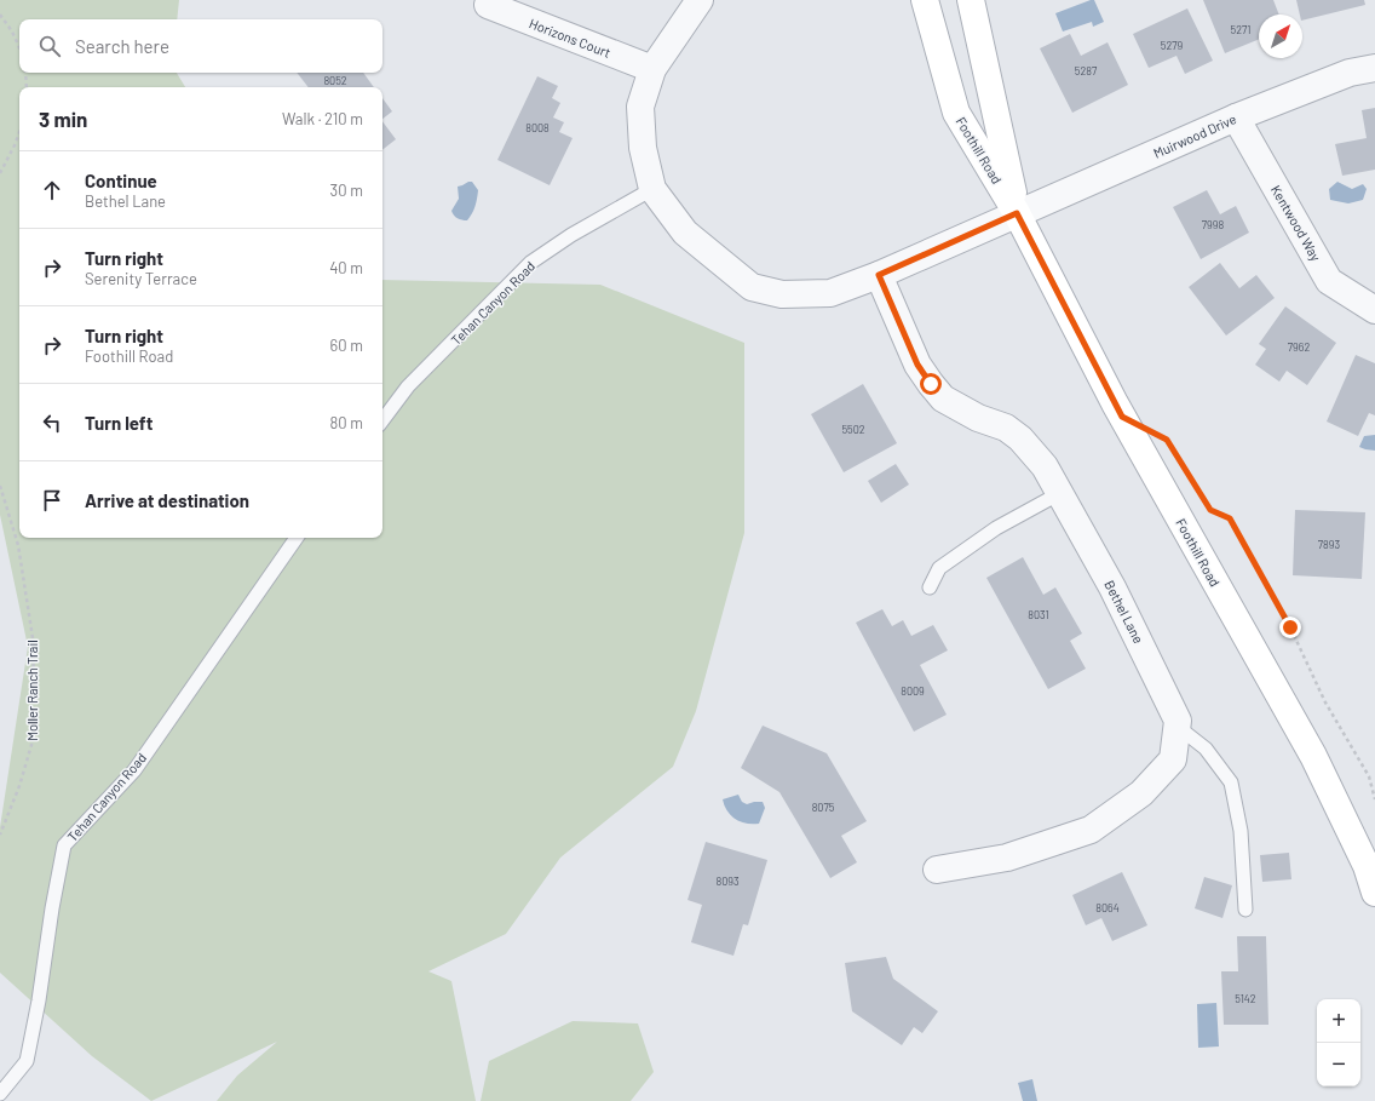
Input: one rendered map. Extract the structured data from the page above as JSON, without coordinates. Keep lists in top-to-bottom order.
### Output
{
  "streets": {
    "main road": ["Foothill Road"],
    "street": [
      "Horizons Court",
      "Muirwood Drive",
      "Kentwood Way",
      "Bethel Lane"
    ],
    "lane": ["Tehan Canyon Road"],
    "path": ["Moller Ranch Trail"]
  },
  "crossings": [
    ["Muirwood Drive", "Foothill Road"],
    ["Muirwood Drive", "Kentwood Way"],
    ["Muirwood Drive", "Tehan Canyon Road"],
    ["Muirwood Drive", "Bethel Lane"]
  ],
  "house_numbers": [
    "5271",
    "5279",
    "5287",
    "8052",
    "8008",
    "7998",
    "7962",
    "5502",
    "7893",
    "8031",
    "8009",
    "8075",
    "8093",
    "8064",
    "5142"
  ],
  "north": "top right",
  "page": {
    "search": "Search here",
    "heading": ["3 min", "Walk · 210 m"],
    "list": [
      ["Continue", "Bethel Lane", "30 m"],
      ["Turn right", "Serenity Terrace", "40 m"],
      ["Turn right", "Foothill Road", "60 m"],
      ["Turn left", "80 m"],
      "Arrive at destination"
    ],
    "map_buttons": ["+", "−"]
  }
}
